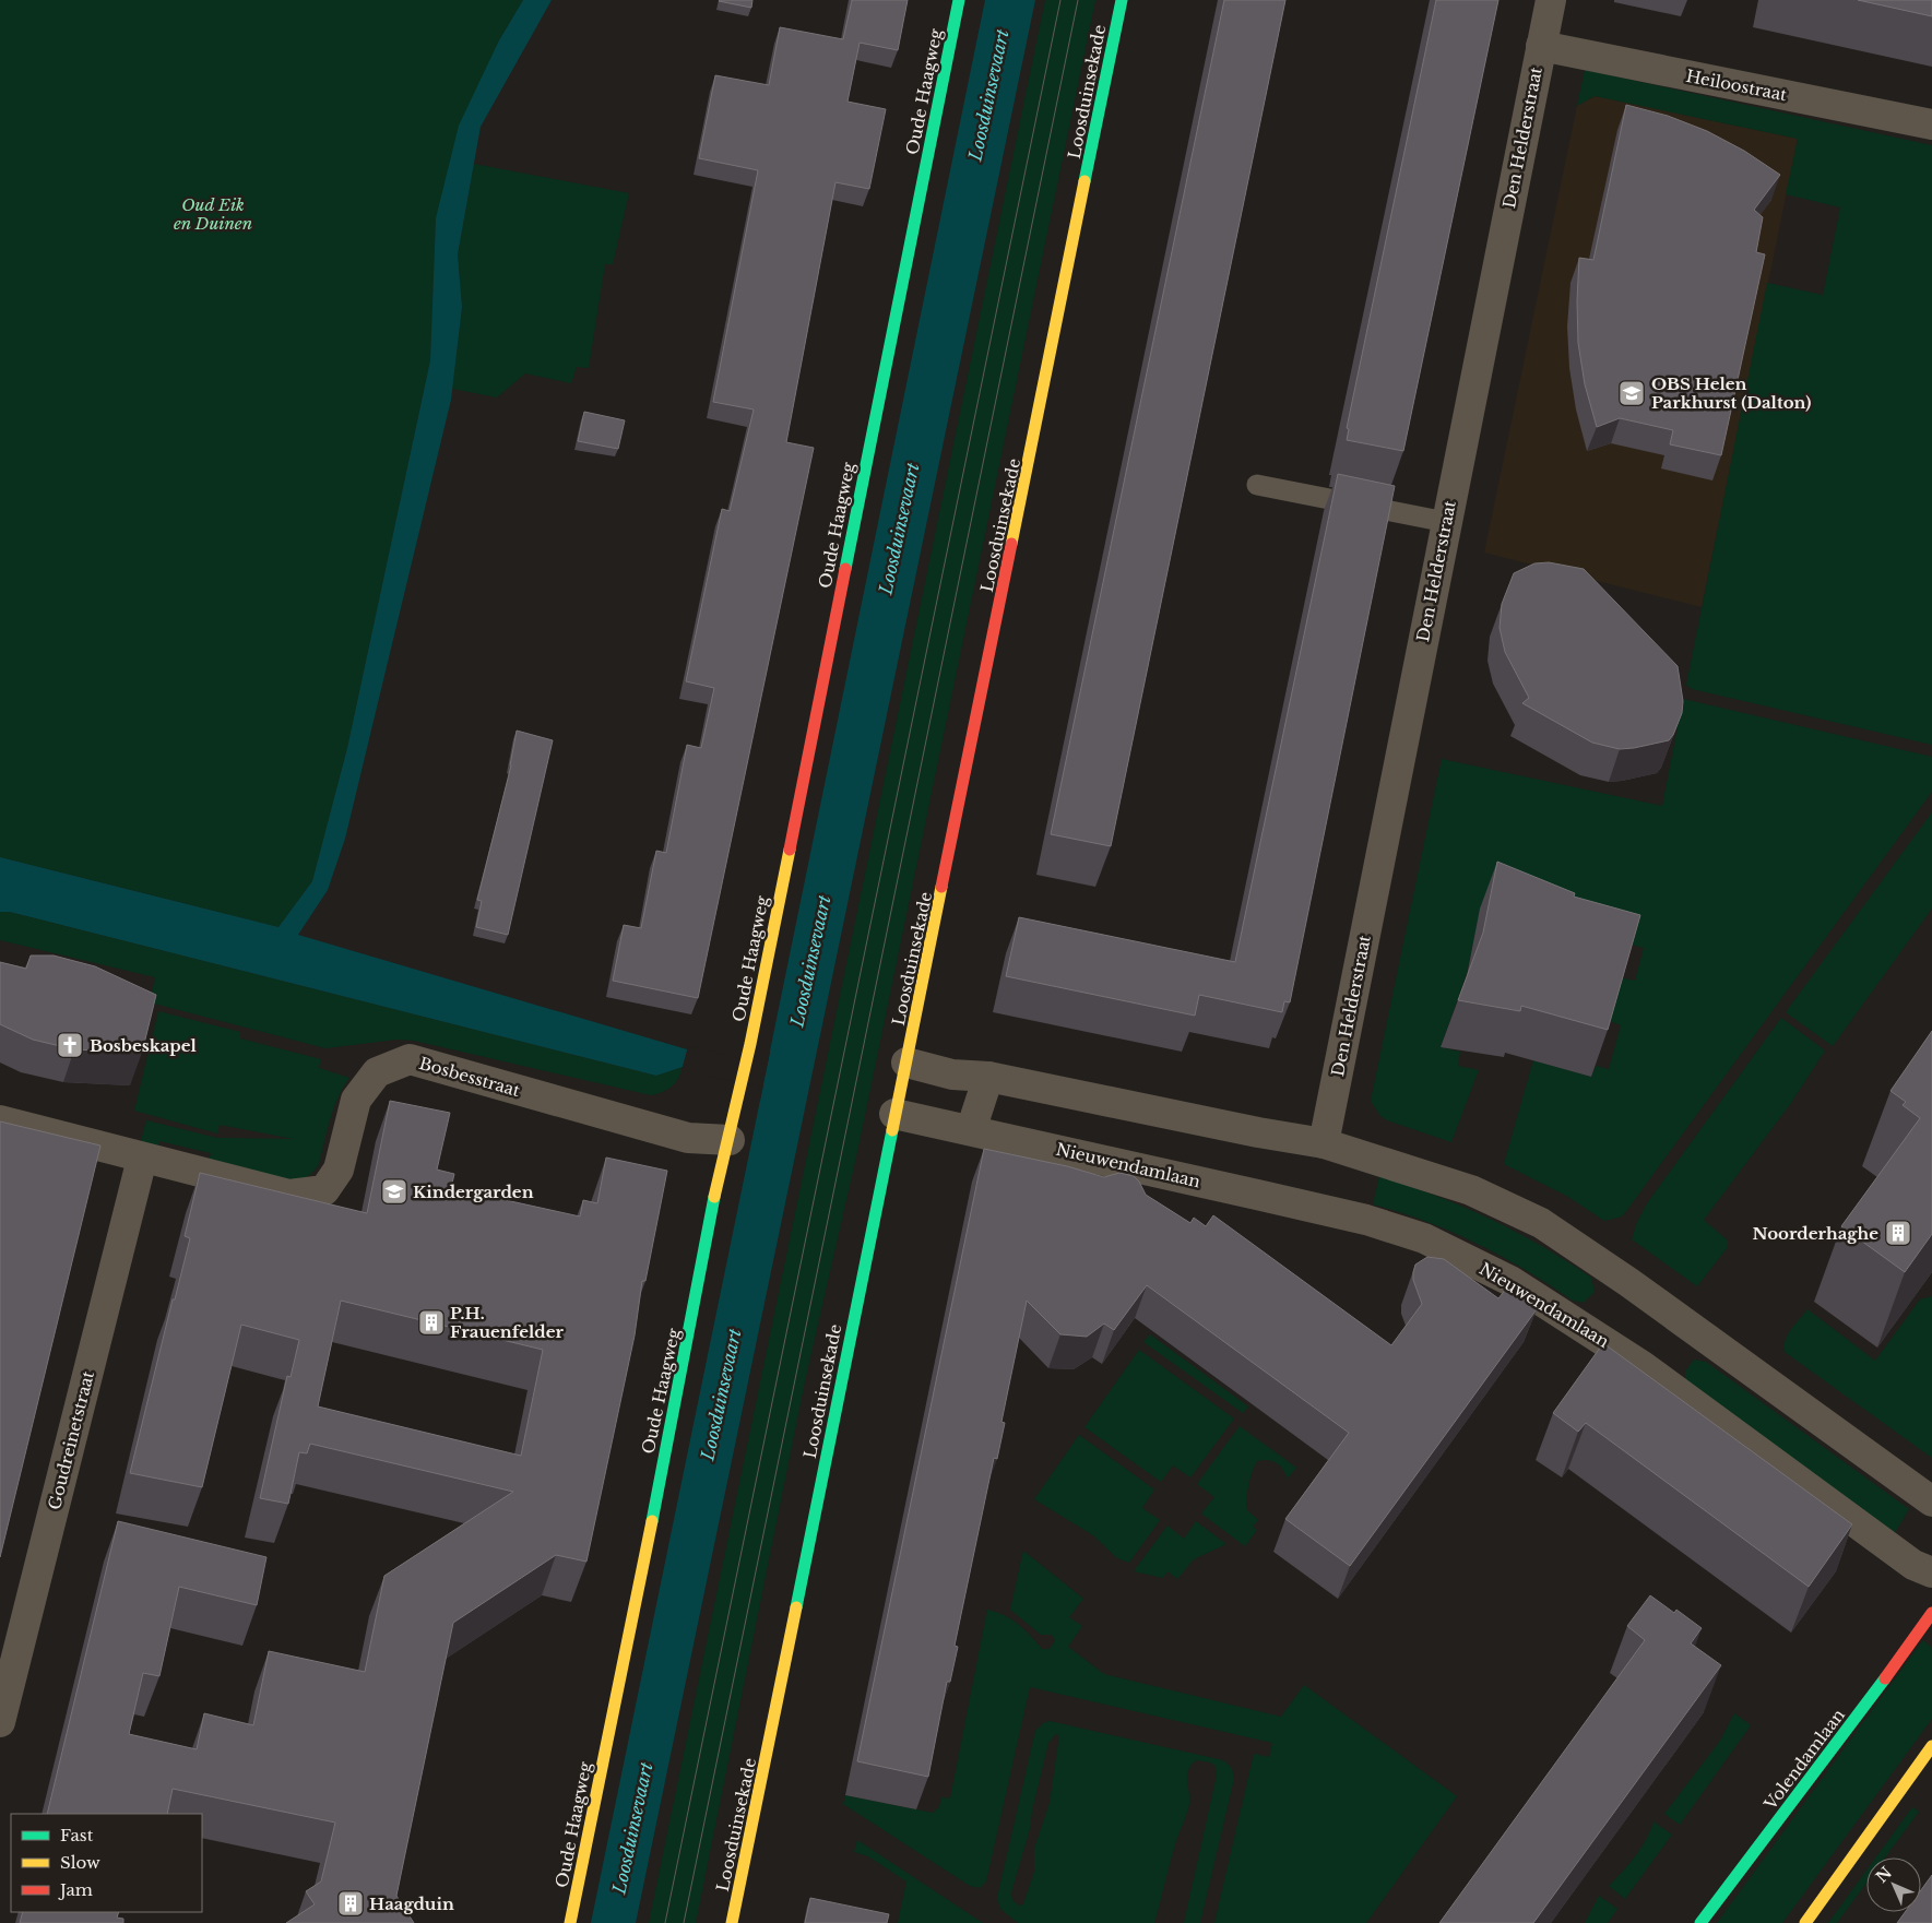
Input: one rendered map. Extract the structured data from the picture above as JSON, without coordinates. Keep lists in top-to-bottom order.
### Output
{
  "streets": {
    "main road": ["Oude Haagweg", "Loosduinsekade", "Volendamlaan"],
    "street": [
      "Heiloostraat",
      "Den Helderstraat",
      "Bosbesstraat",
      "Nieuwendamlaan",
      "Goudreinetstraat"
    ]
  },
  "crossings": [
    ["Heiloostraat", "Den Helderstraat"],
    ["Oude Haagweg", "Bosbesstraat"],
    ["Loosduinsekade", "Nieuwendamlaan"],
    ["Bosbesstraat", "Goudreinetstraat"]
  ],
  "water": ["Loosduinsevaart"],
  "parks": ["Oud Eik en Duinen"],
  "places": {
    "school or university": ["OBS Helen Parkhurst (Dalton)", "Kindergarden"],
    "church": ["Bosbeskapel"],
    "building": ["Noorderhaghe", "P.H. Frauenfelder", "Haagduin"]
  },
  "legend": ["Fast", "Slow", "Jam"],
  "north": "top left"
}
